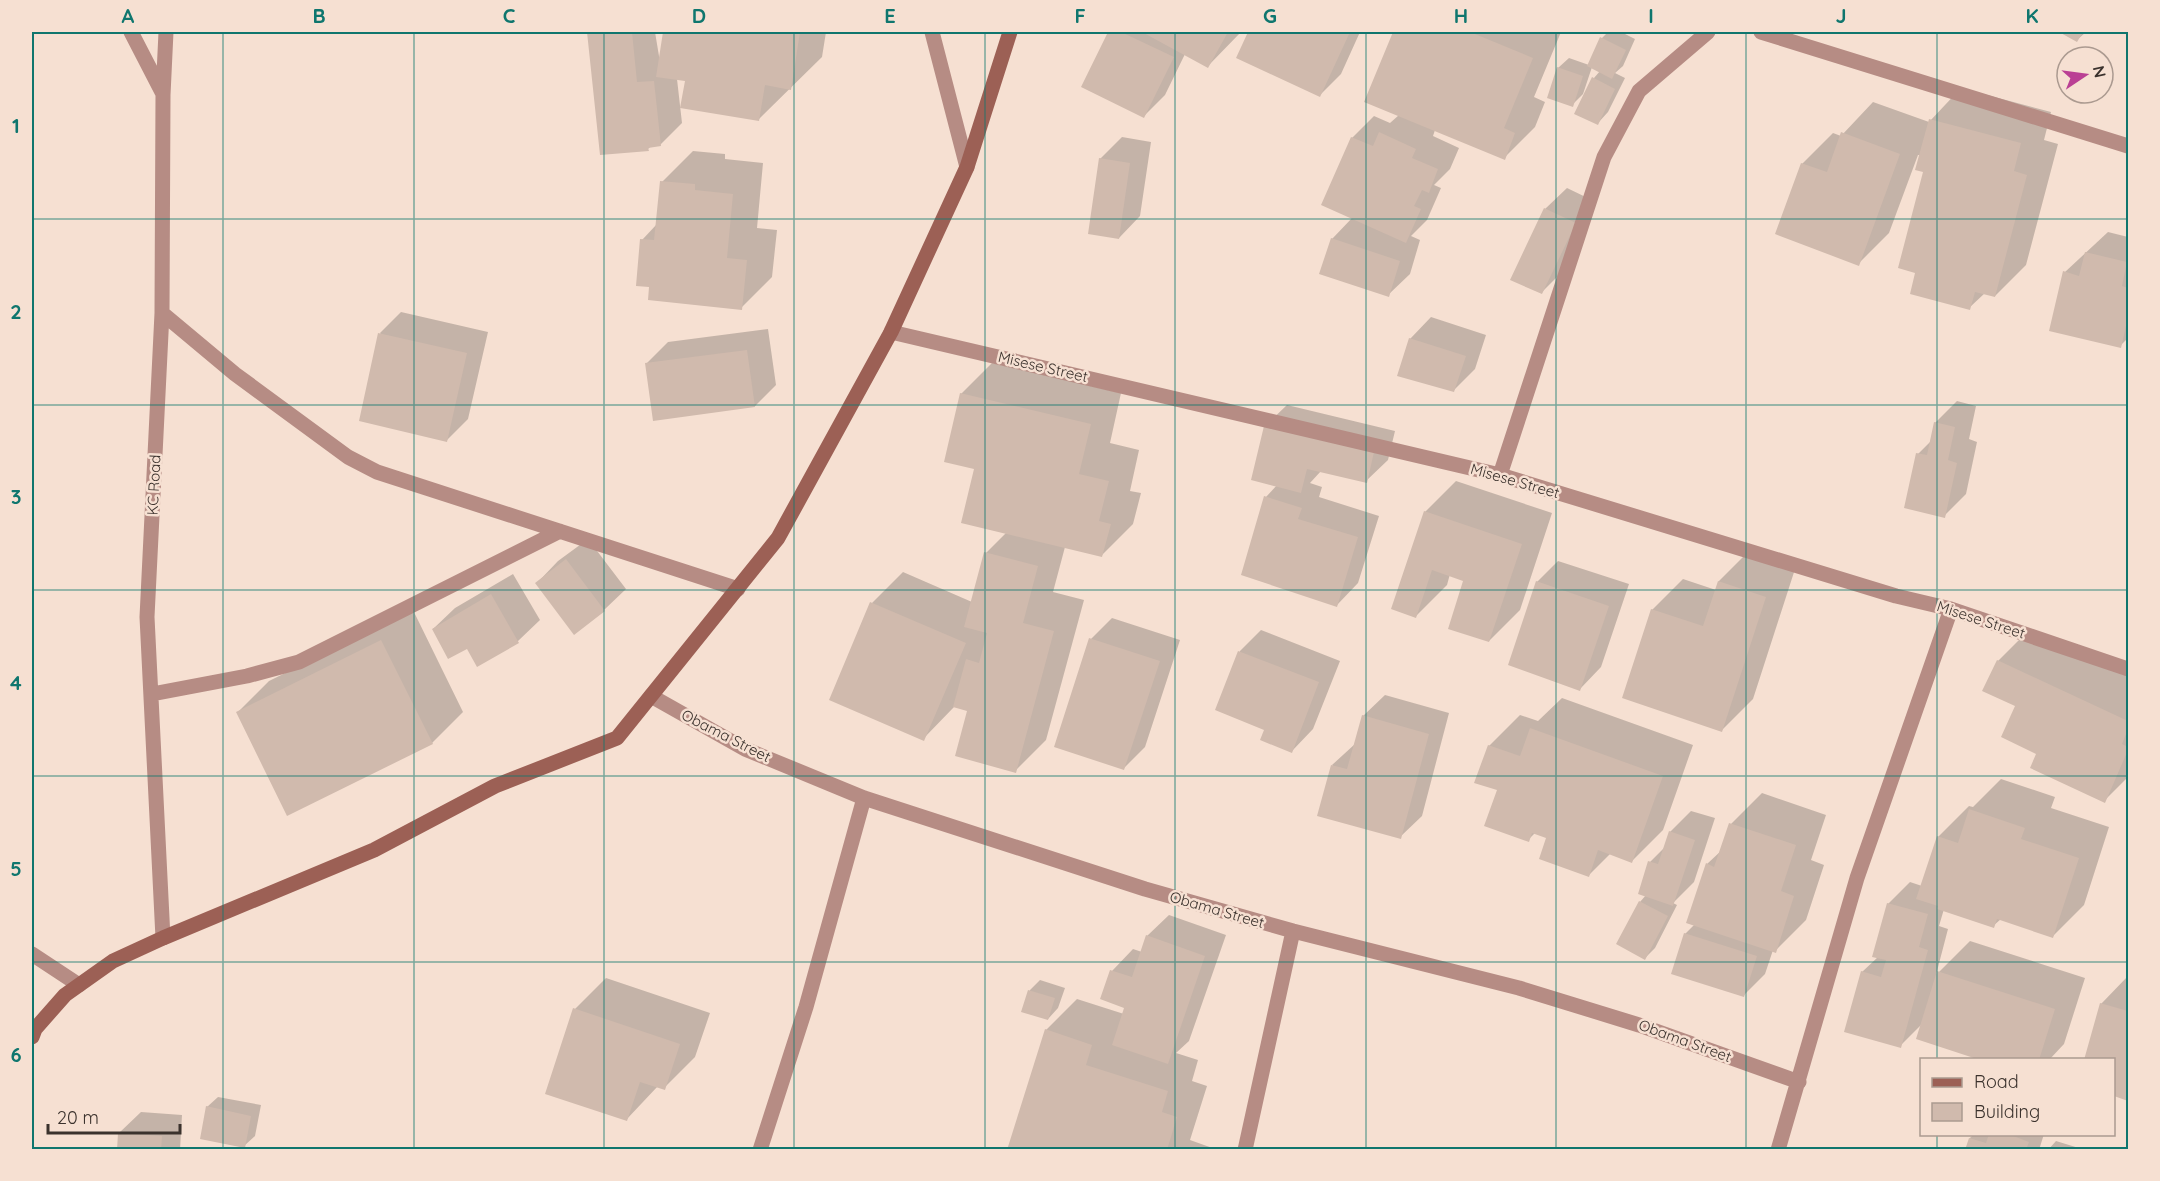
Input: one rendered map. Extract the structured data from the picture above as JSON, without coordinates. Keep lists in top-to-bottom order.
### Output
{
  "streets": {
    "street": ["Misese Street", "KC Road", "Obama Street"]
  },
  "legend": ["Road", "Building"],
  "scale_bar": "20 m",
  "north": "right",
  "grid": {
    "columns": [
      "A",
      "B",
      "C",
      "D",
      "E",
      "F",
      "G",
      "H",
      "I",
      "J",
      "K"
    ],
    "rows": [
      "1",
      "2",
      "3",
      "4",
      "5",
      "6"
    ]
  }
}
